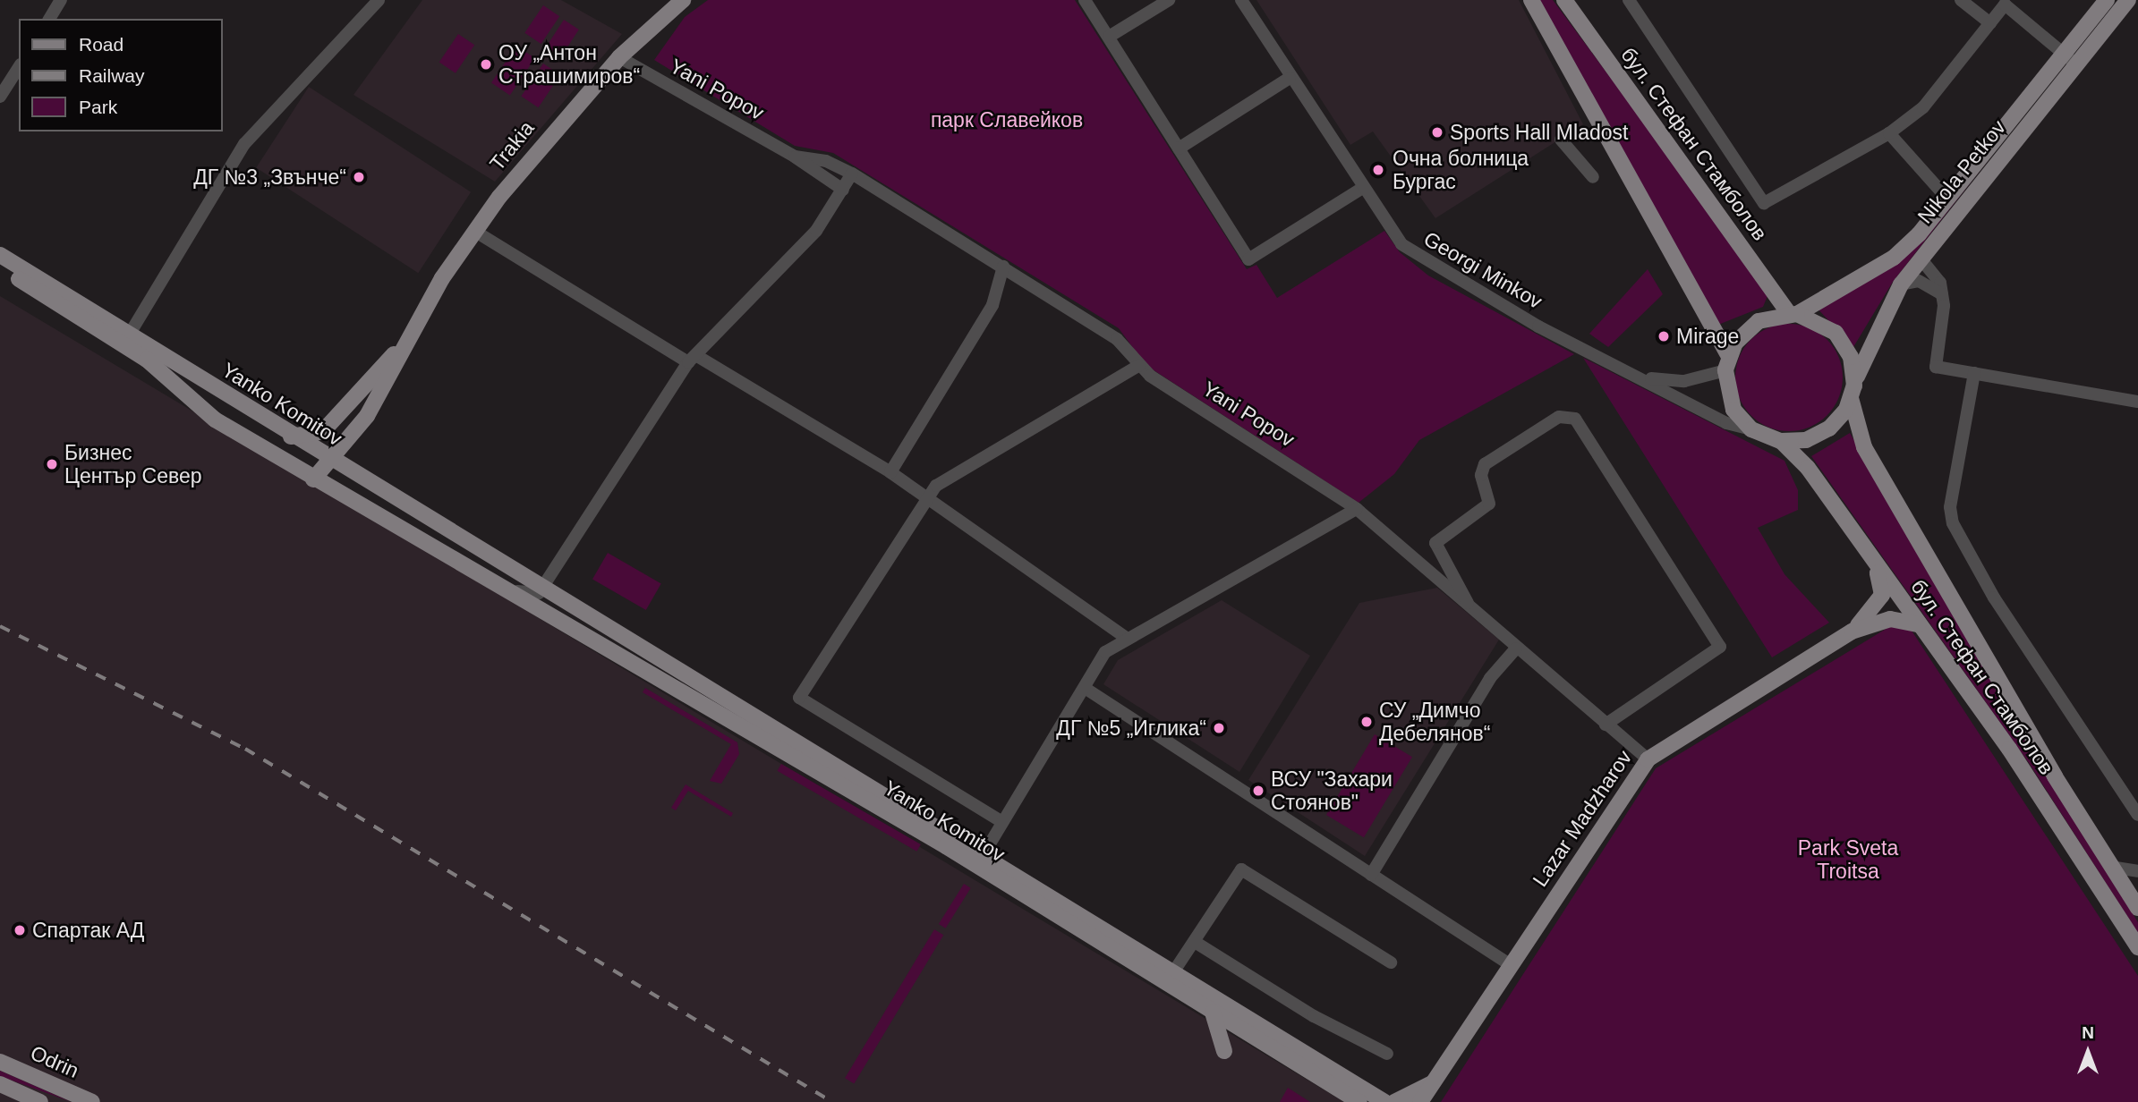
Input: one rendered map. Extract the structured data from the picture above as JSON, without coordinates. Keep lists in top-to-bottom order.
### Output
{
  "streets": {
    "main road": [
      "бул. Стефан Стамболов",
      "Trakia",
      "Nikola Petkov",
      "Yanko Komitov",
      "Lazar Madzharov",
      "Odrin"
    ],
    "street": ["Yani Popov", "Georgi Minkov"]
  },
  "crossings": [
    ["Yani Popov", "Trakia"],
    ["Yani Popov", "Lazar Madzharov"],
    ["бул. Стефан Стамболов", "Nikola Petkov"],
    ["бул. Стефан Стамболов", "Georgi Minkov"],
    ["бул. Стефан Стамболов", "Lazar Madzharov"],
    ["Trakia", "Yanko Komitov"],
    ["Nikola Petkov", "Georgi Minkov"]
  ],
  "parks": ["парк Славейков", "Park Sveta Troitsa"],
  "places": [
    "ОУ „Антон Страшимиров“",
    "Sports Hall Mladost",
    "Oчна болница Бургас",
    "ДГ №3 „Звънче“",
    "Mirage",
    "Бизнес Център Север",
    "СУ „Димчо Дебелянов“",
    "ДГ №5 „Иглика“",
    "ВСУ \"Захари Стоянов\"",
    "Спартак АД"
  ],
  "legend": ["Road", "Railway", "Park"],
  "north": "top"
}
